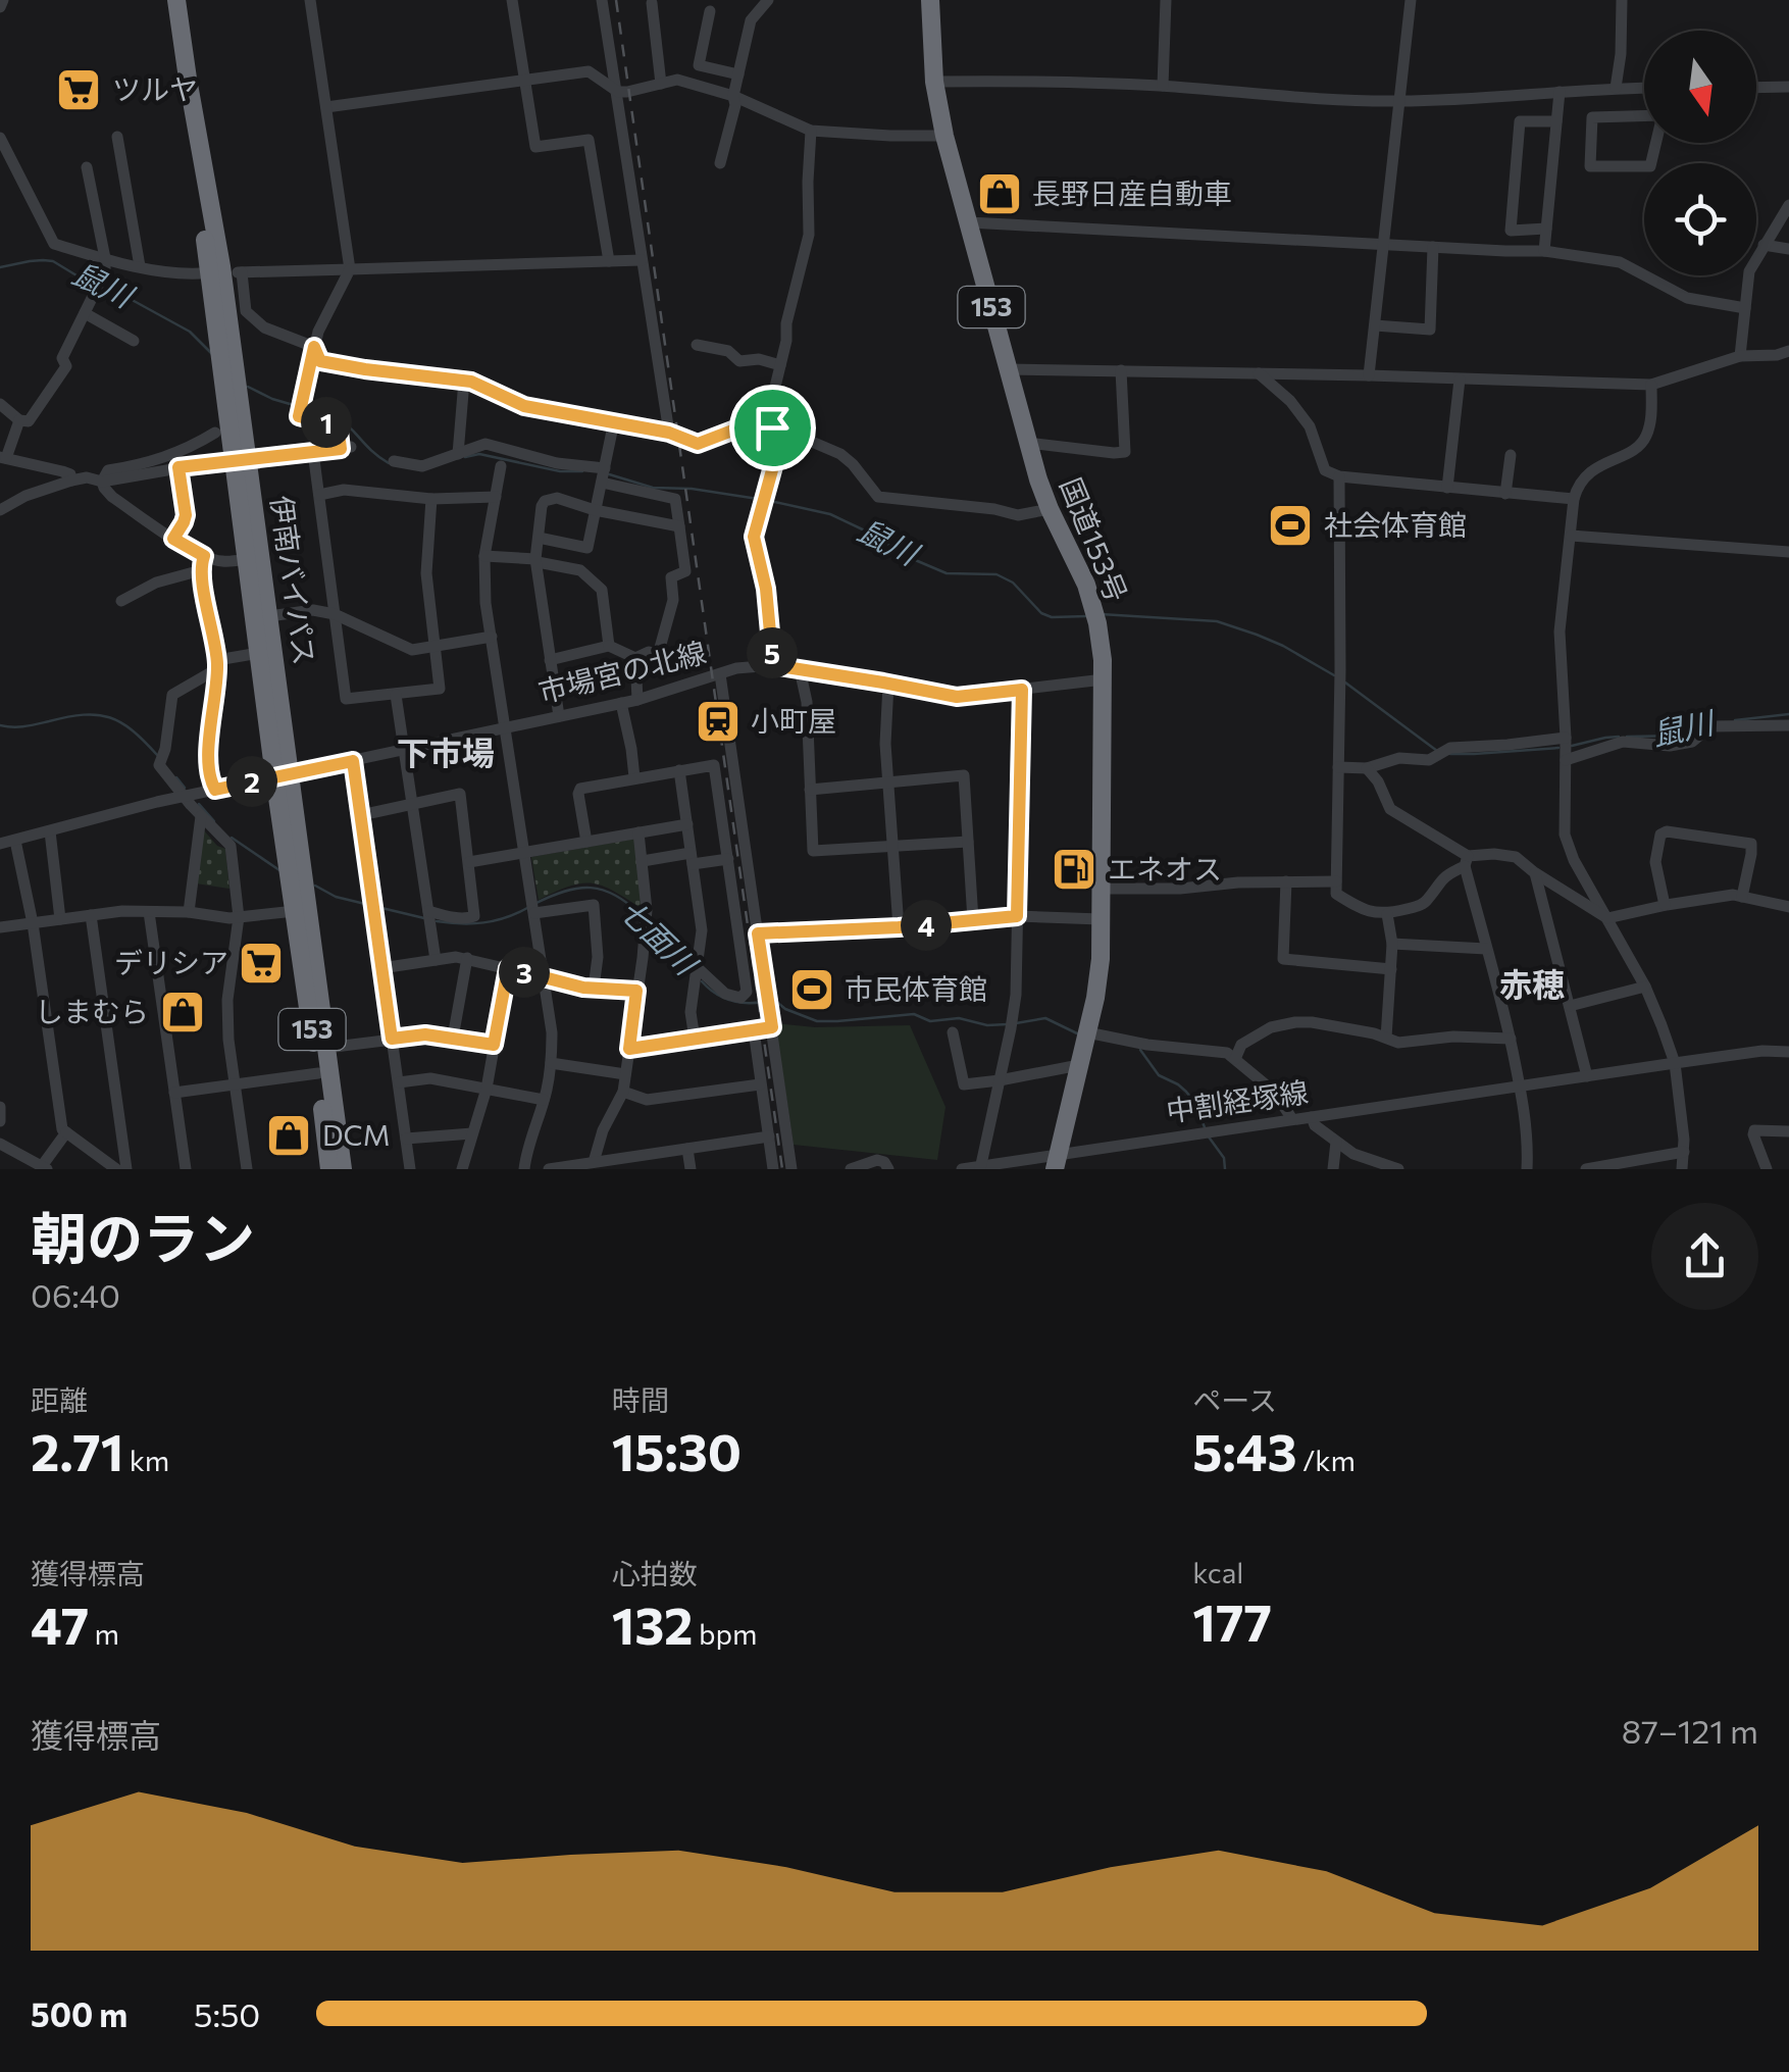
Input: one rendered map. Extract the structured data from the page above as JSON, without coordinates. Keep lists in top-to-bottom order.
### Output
{
  "streets": {
    "highway": ["153", "国道153号", "伊南バイパス"],
    "street": ["市場宮の北線", "中割経塚線"]
  },
  "crossings": [
    ["国道153号", "市場宮の北線"],
    ["国道153号", "中割経塚線"],
    ["伊南バイパス", "市場宮の北線"]
  ],
  "districts": ["下市場", "赤穂"],
  "water": ["鼠川", "七面川"],
  "places": {
    "supermarket": ["ツルヤ", "デリシア"],
    "shop": ["長野日産自動車", "しまむら", "DCM"],
    "sports": ["社会体育館", "市民体育館"],
    "station": ["小町屋"],
    "fuel station": ["エネオス"]
  },
  "north": "bottom",
  "page": {
    "pins": [
      "1",
      "5",
      "2",
      "4",
      "3"
    ],
    "heading": ["朝のラン", "06:40"],
    "stats": [
      ["距離", "2.71 km"],
      ["時間", "15:30"],
      ["ペース", "5:43 /km"],
      ["獲得標高", "47 m"],
      ["心拍数", "132 bpm"],
      ["kcal", "177"]
    ],
    "chart": ["獲得標高", "87–121 m"],
    "list": [
      {
        "name": "500 m",
        "note": "5:50"
      }
    ]
  }
}
